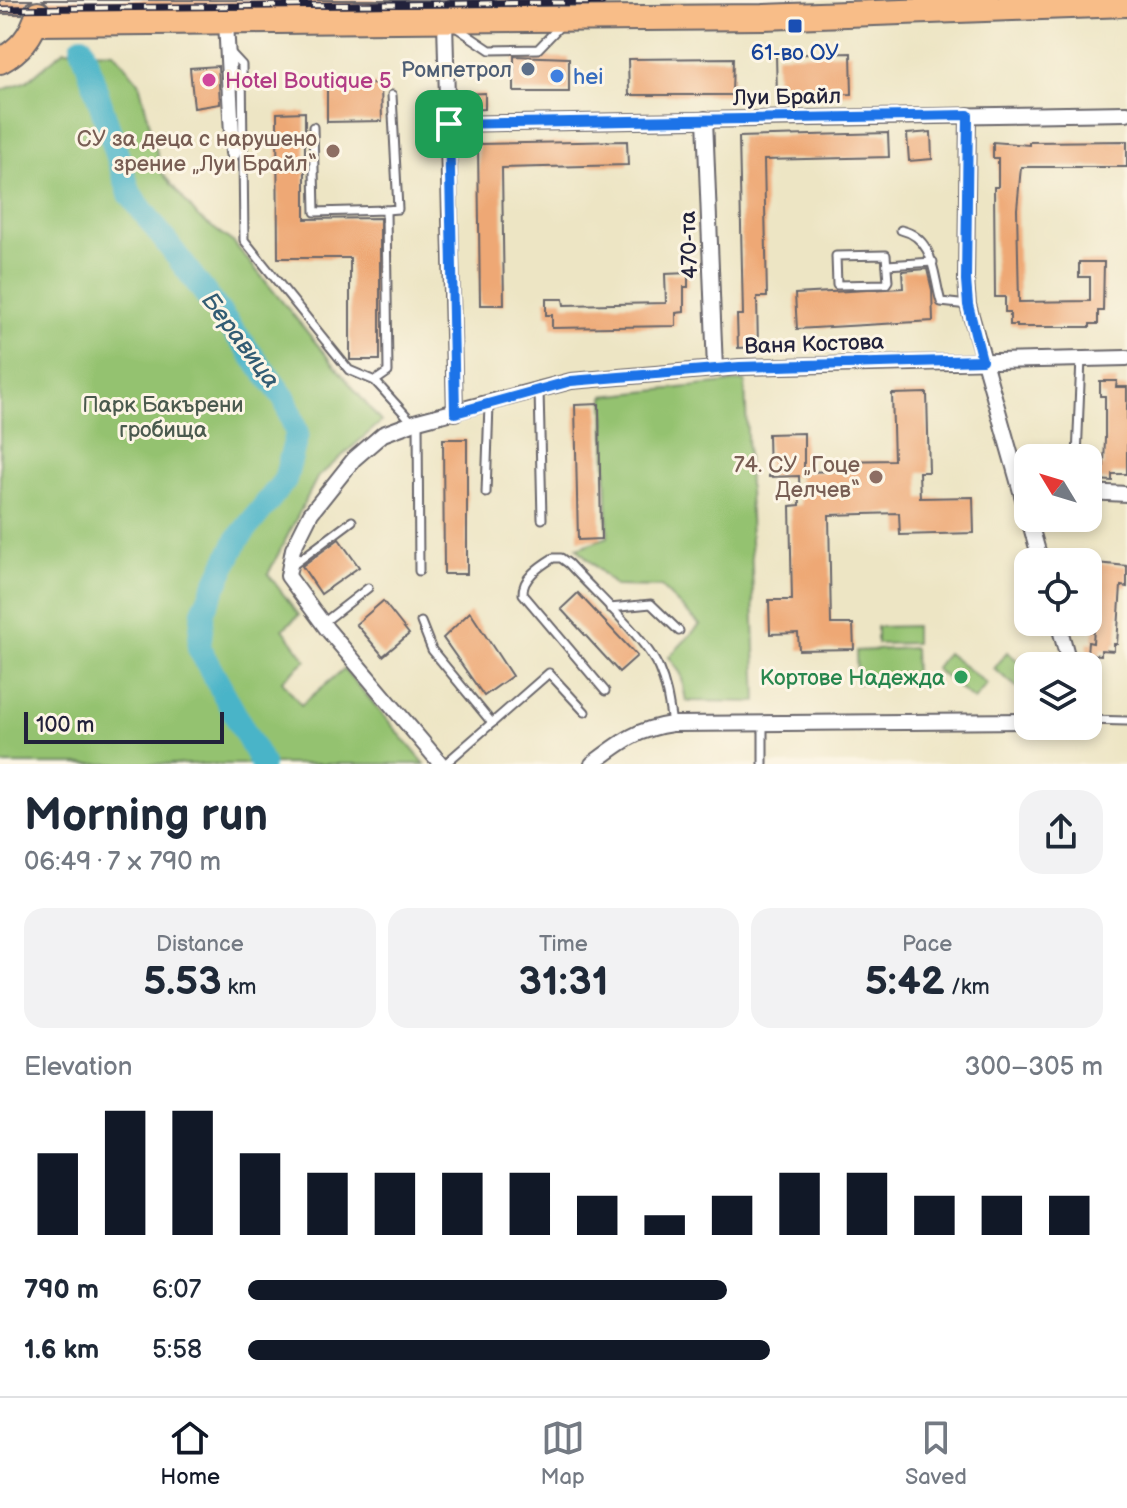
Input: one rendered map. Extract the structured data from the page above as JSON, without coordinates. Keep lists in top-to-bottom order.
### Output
{
  "streets": {
    "street": ["Луи Брайл", "470-та", "Ваня Костова"]
  },
  "crossings": [
    ["Луи Брайл", "470-та"],
    ["470-та", "Ваня Костова"]
  ],
  "water": ["Беравица"],
  "parks": ["Парк Бакърени гробища"],
  "places": {
    "transit": ["61-во ОУ"],
    "other": [
      "Ромпетрол",
      "hei",
      "Hotel Boutique 5",
      "СУ за деца с нарушено зрение „Луи Брайл“",
      "74. СУ „Гоце Делчев“",
      "Кортове Надежда"
    ]
  },
  "scale_bar": "100 m",
  "north": "top left",
  "page": {
    "scale": "100 m",
    "heading": ["Morning run", "06:49 · 7 × 790 m"],
    "stats": [
      ["Distance", "5.53 km"],
      ["Time", "31:31"],
      ["Pace", "5:42 /km"]
    ],
    "chart": ["Elevation", "300–305 m"],
    "list": [
      {
        "name": "790 m",
        "note": "6:07"
      },
      {
        "name": "1.6 km",
        "note": "5:58"
      }
    ],
    "tabs": ["Home", "Map", "Saved"]
  }
}
